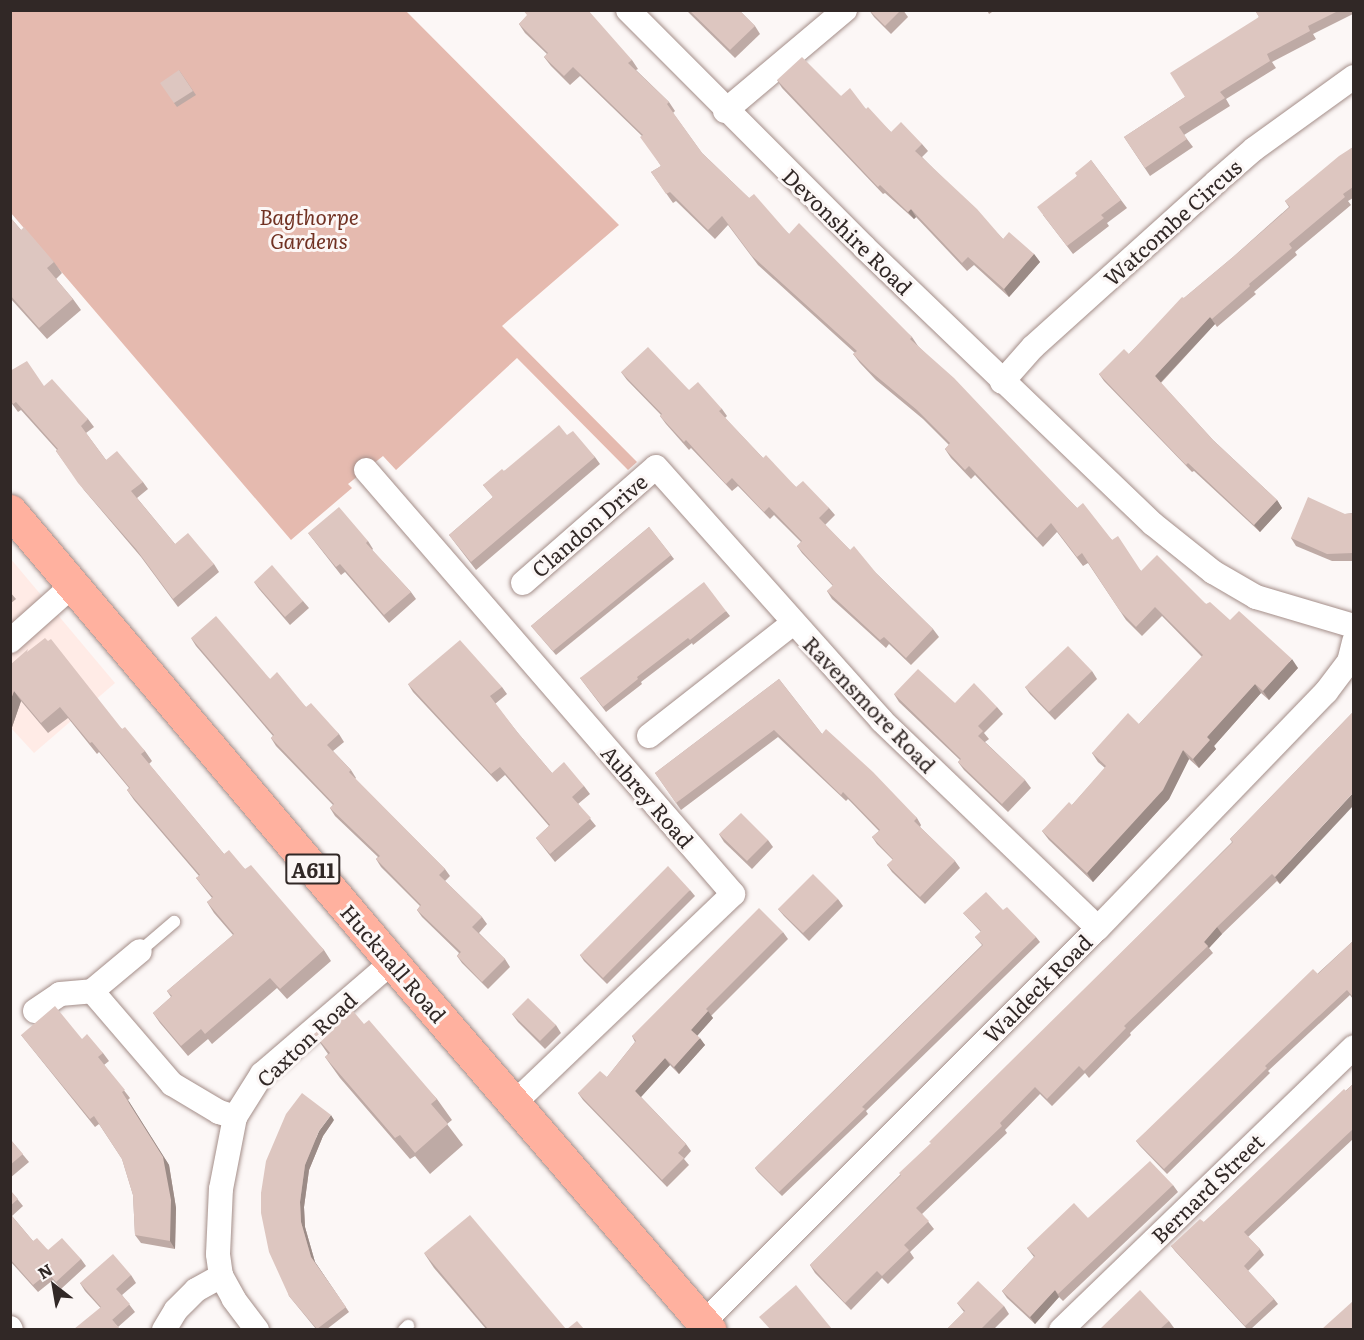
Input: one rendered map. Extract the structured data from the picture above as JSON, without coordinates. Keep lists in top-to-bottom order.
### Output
{
  "streets": {
    "main road": ["A611", "Hucknall Road"],
    "street": [
      "Watcombe Circus",
      "Devonshire Road",
      "Clandon Drive",
      "Ravensmore Road",
      "Aubrey Road",
      "Waldeck Road",
      "Caxton Road",
      "Bernard Street"
    ]
  },
  "crossings": [
    ["Watcombe Circus", "Devonshire Road"],
    ["Clandon Drive", "Ravensmore Road"],
    ["Ravensmore Road", "Waldeck Road"],
    ["Aubrey Road", "Hucknall Road"],
    ["Hucknall Road", "Waldeck Road"],
    ["Hucknall Road", "Caxton Road"]
  ],
  "parks": ["Bagthorpe Gardens"],
  "north": "top left"
}
